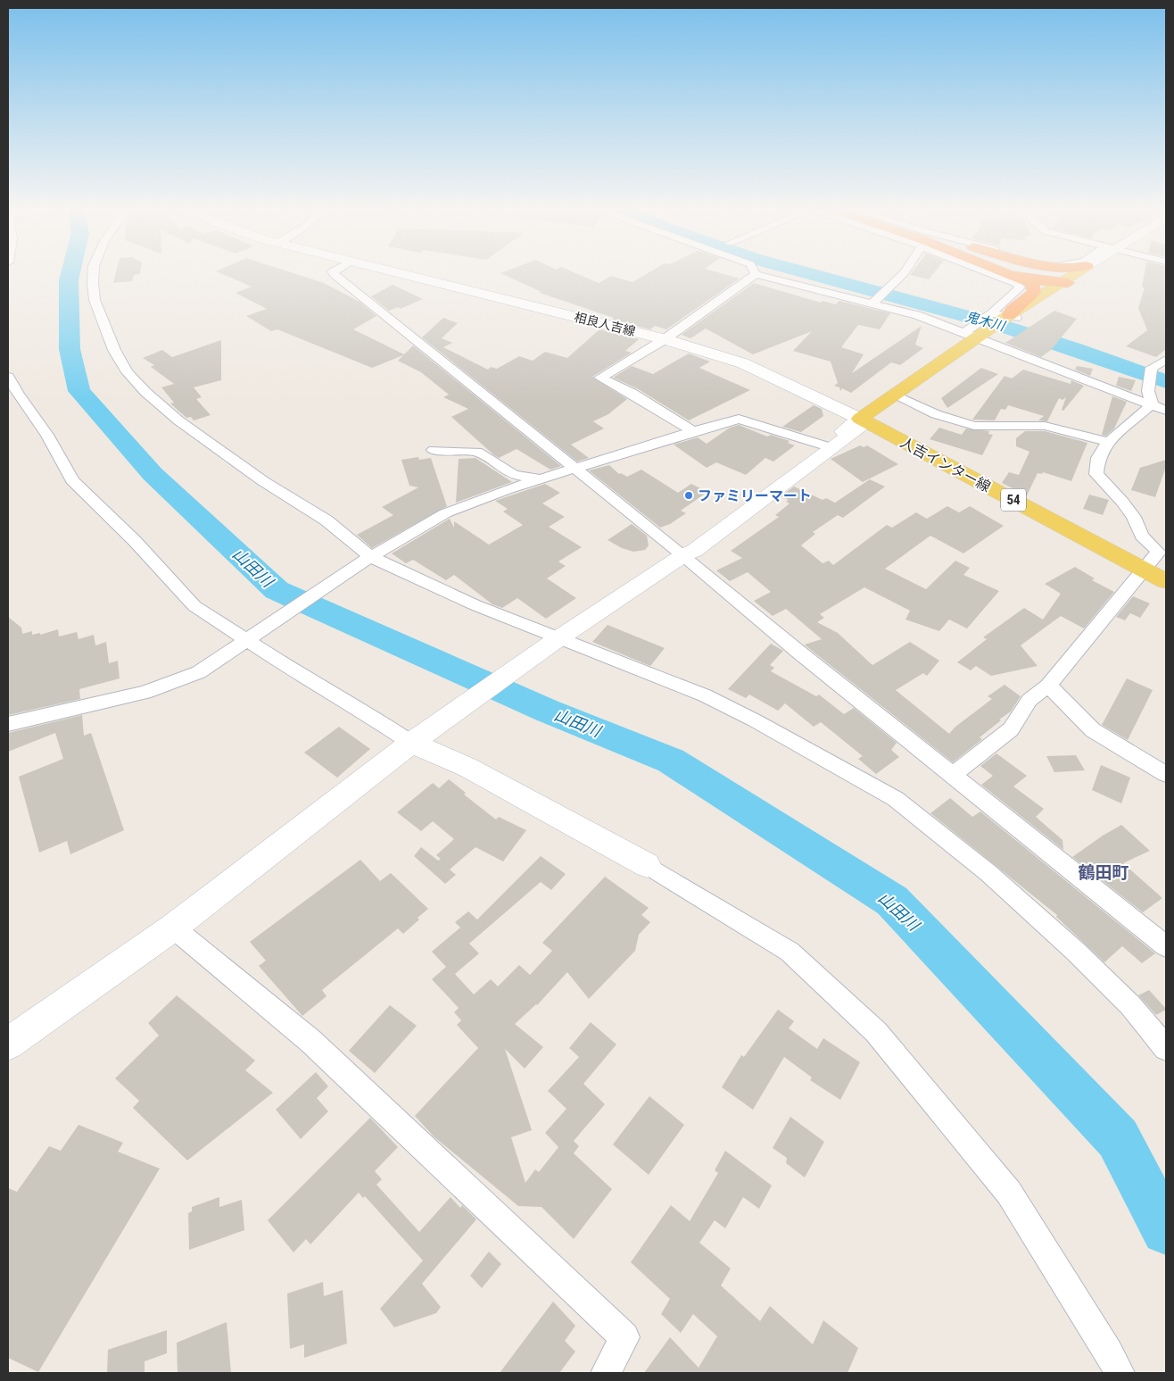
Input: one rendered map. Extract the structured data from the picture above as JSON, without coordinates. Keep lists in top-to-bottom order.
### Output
{
  "streets": {
    "main road": ["人吉インター線", "54"],
    "street": ["相良人吉線"]
  },
  "crossings": [
    ["相良人吉線", "人吉インター線"]
  ],
  "districts": ["鶴田町"],
  "water": ["鬼木川", "山田川"],
  "places": ["ファミリーマート"]
}
